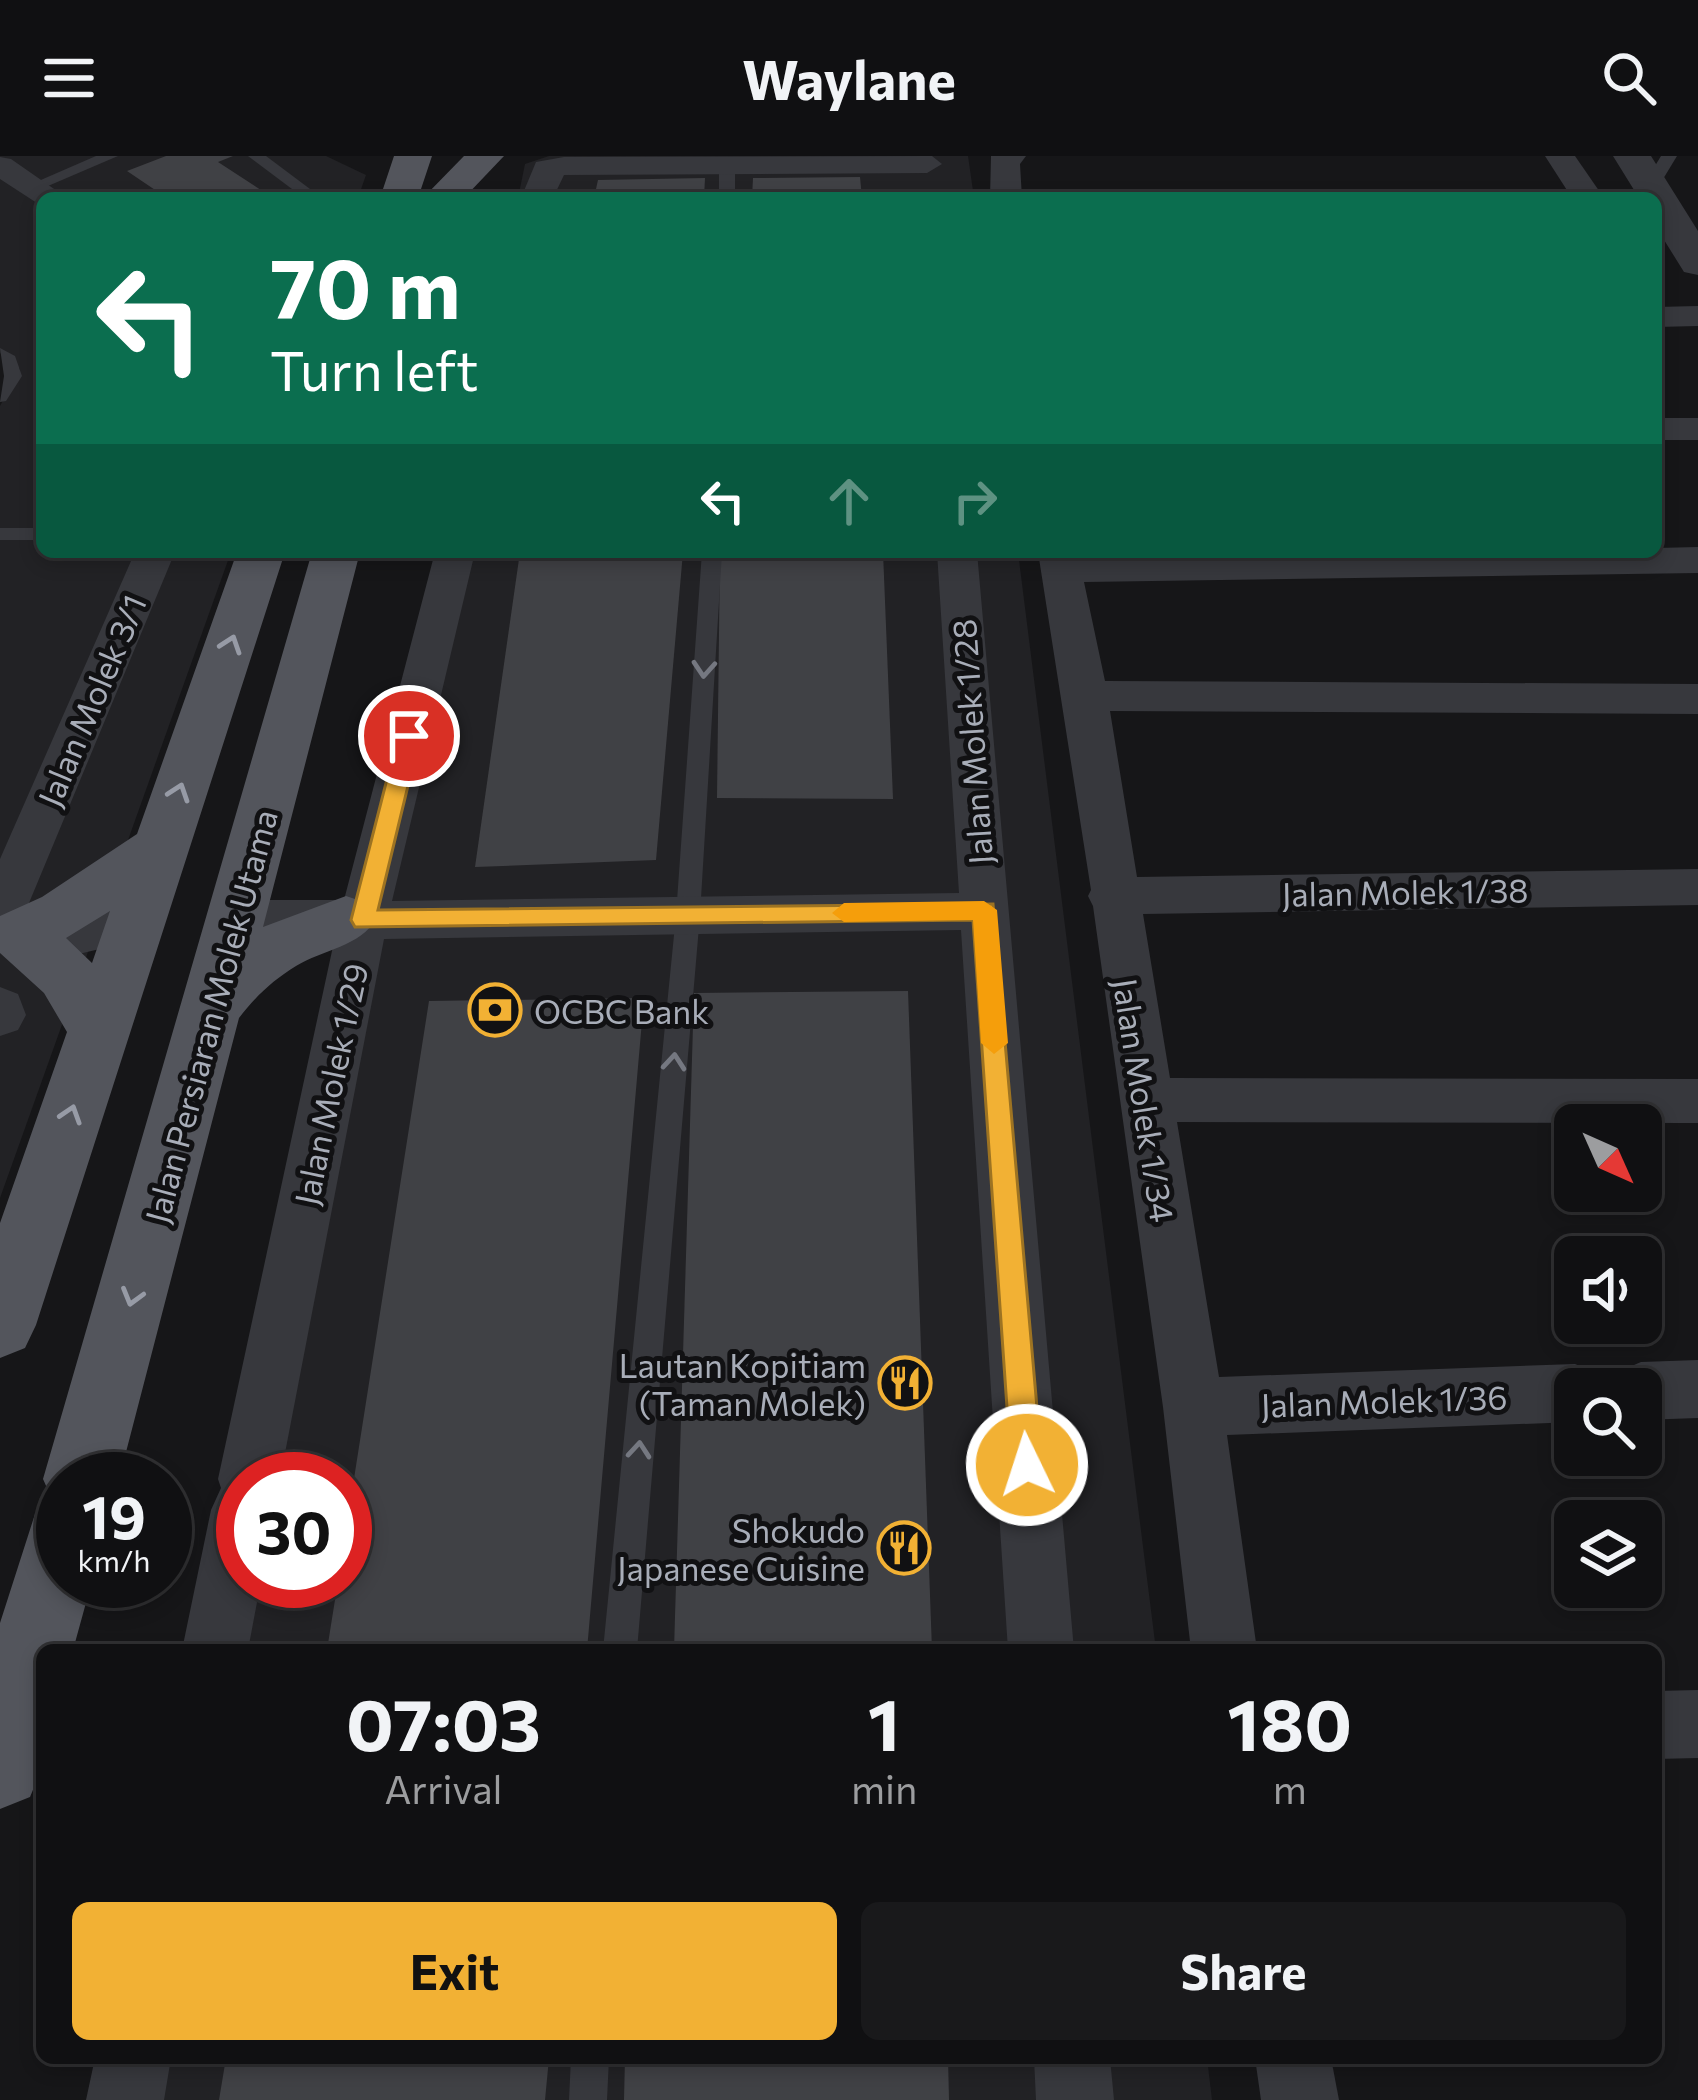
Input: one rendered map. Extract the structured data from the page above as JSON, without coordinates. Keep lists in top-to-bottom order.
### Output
{
  "streets": {
    "main road": ["Jalan Persiaran Molek Utama"],
    "street": [
      "Jalan Molek 3/1",
      "Jalan Molek 1/28",
      "Jalan Molek 1/38",
      "Jalan Molek 1/29",
      "Jalan Molek 1/34",
      "Jalan Molek 1/36"
    ]
  },
  "crossings": [
    ["Jalan Molek 1/38", "Jalan Molek 1/34"],
    ["Jalan Molek 1/34", "Jalan Molek 1/36"]
  ],
  "places": {
    "bank": ["OCBC Bank"],
    "restaurant": ["Lautan Kopitiam (Taman Molek)", "Shokudo Japanese Cuisine"]
  },
  "north": "bottom right",
  "page": {
    "header": "Waylane",
    "turn": ["70 m", "Turn left"],
    "speed": "19 km/h",
    "limit": "30",
    "eta": [
      "07:03",
      "Arrival",
      "1",
      "min",
      "180",
      "m"
    ],
    "buttons": ["Exit", "Share"]
  }
}
